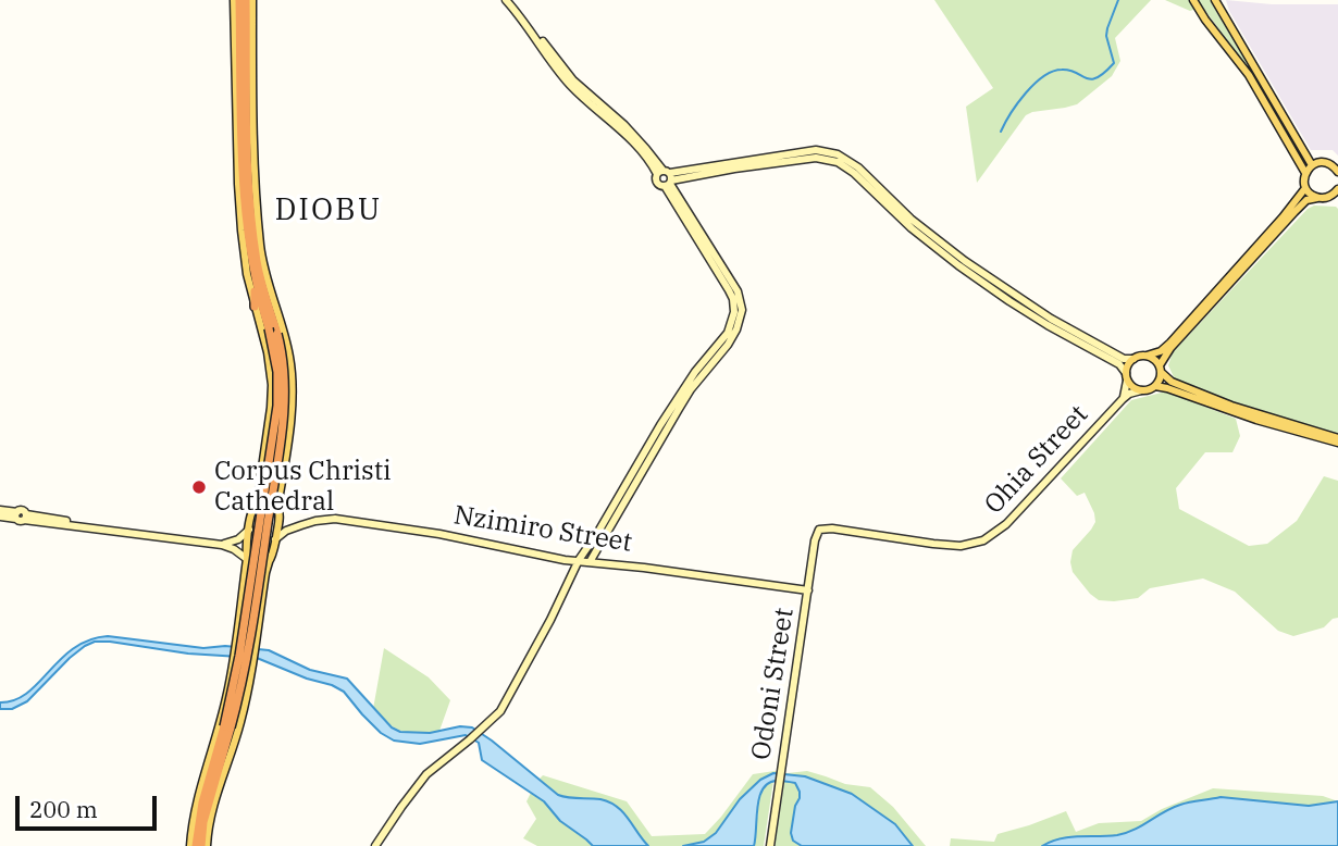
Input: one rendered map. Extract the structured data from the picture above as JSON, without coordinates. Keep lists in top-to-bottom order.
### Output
{
  "streets": {
    "street": ["Ohia Street", "Nzimiro Street", "Odoni Street"]
  },
  "crossings": [
    ["Ohia Street", "Odoni Street"],
    ["Nzimiro Street", "Odoni Street"]
  ],
  "districts": ["DIOBU"],
  "places": ["Corpus Christi Cathedral"],
  "scale_bar": "200 m"
}
